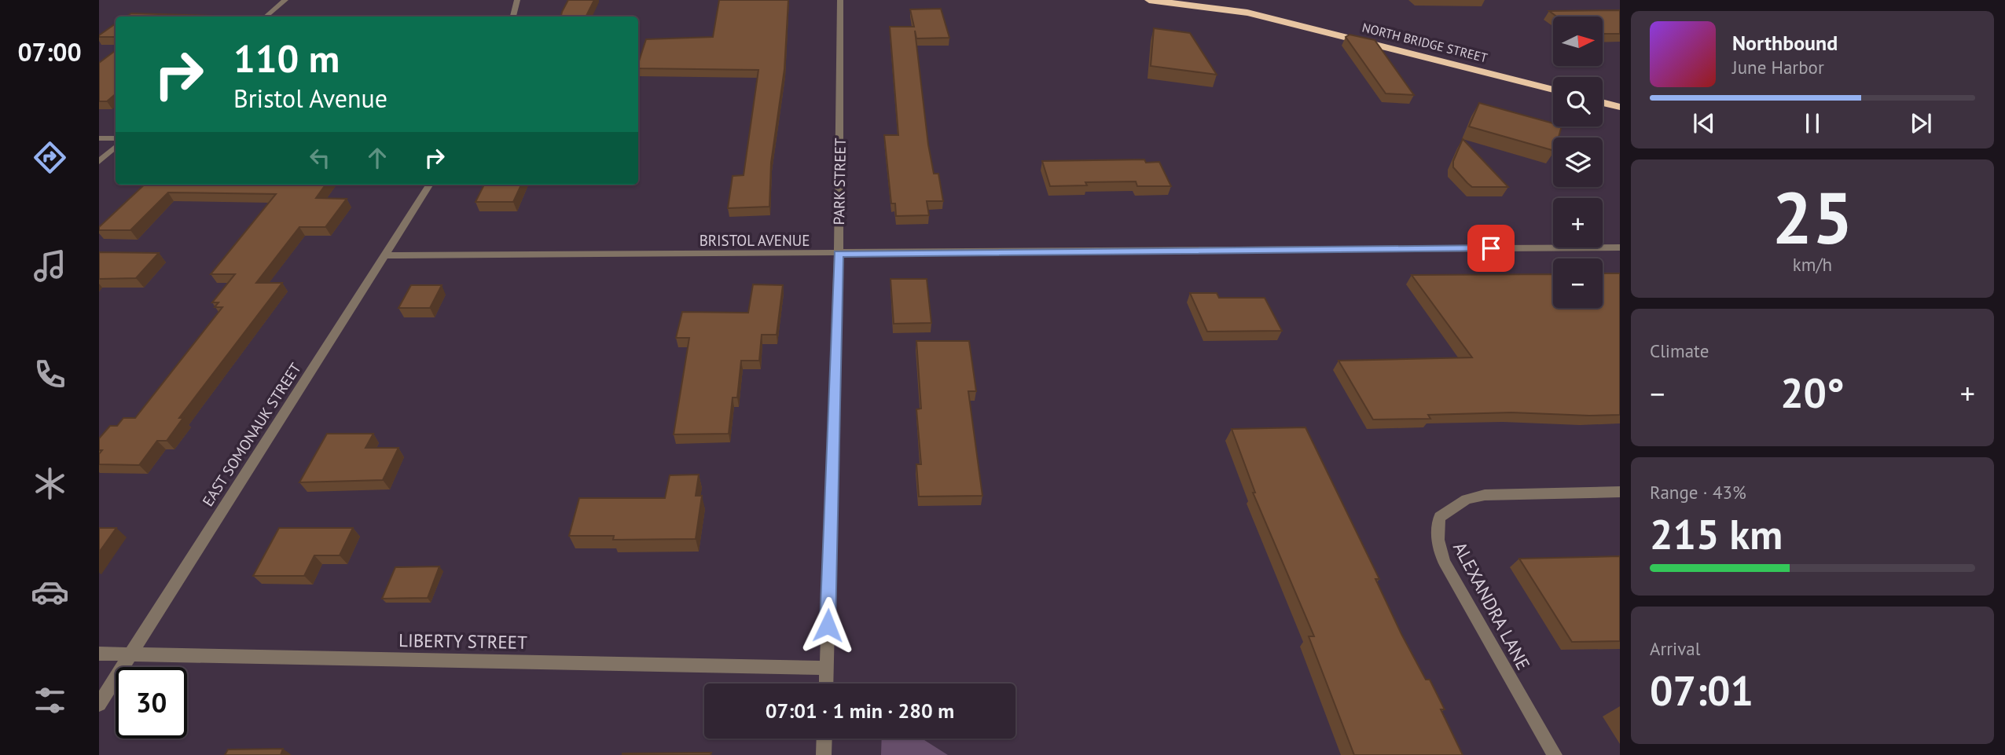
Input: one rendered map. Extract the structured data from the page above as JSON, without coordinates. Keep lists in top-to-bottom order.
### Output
{
  "streets": {
    "highway": ["NORTH BRIDGE STREET"],
    "street": [
      "PARK STREET",
      "BRISTOL AVENUE",
      "EAST SOMONAUK STREET",
      "ALEXANDRA LANE",
      "LIBERTY STREET"
    ]
  },
  "crossings": [
    ["PARK STREET", "BRISTOL AVENUE"],
    ["PARK STREET", "LIBERTY STREET"],
    ["BRISTOL AVENUE", "EAST SOMONAUK STREET"],
    ["EAST SOMONAUK STREET", "LIBERTY STREET"]
  ],
  "north": "right",
  "page": {
    "tabs": "07:00",
    "map_buttons": ["+", "−"],
    "turn": ["110 m", "Bristol Avenue"],
    "song": ["Northbound", "June Harbor"],
    "tile": [
      ["25", "km/h"],
      "Climate",
      ["Range · 43%", "215 km"],
      ["Arrival", "07:01"]
    ],
    "heat": ["−", "20°", "+"],
    "limit": "30",
    "trip": "07:01 · 1 min · 280 m"
  }
}
